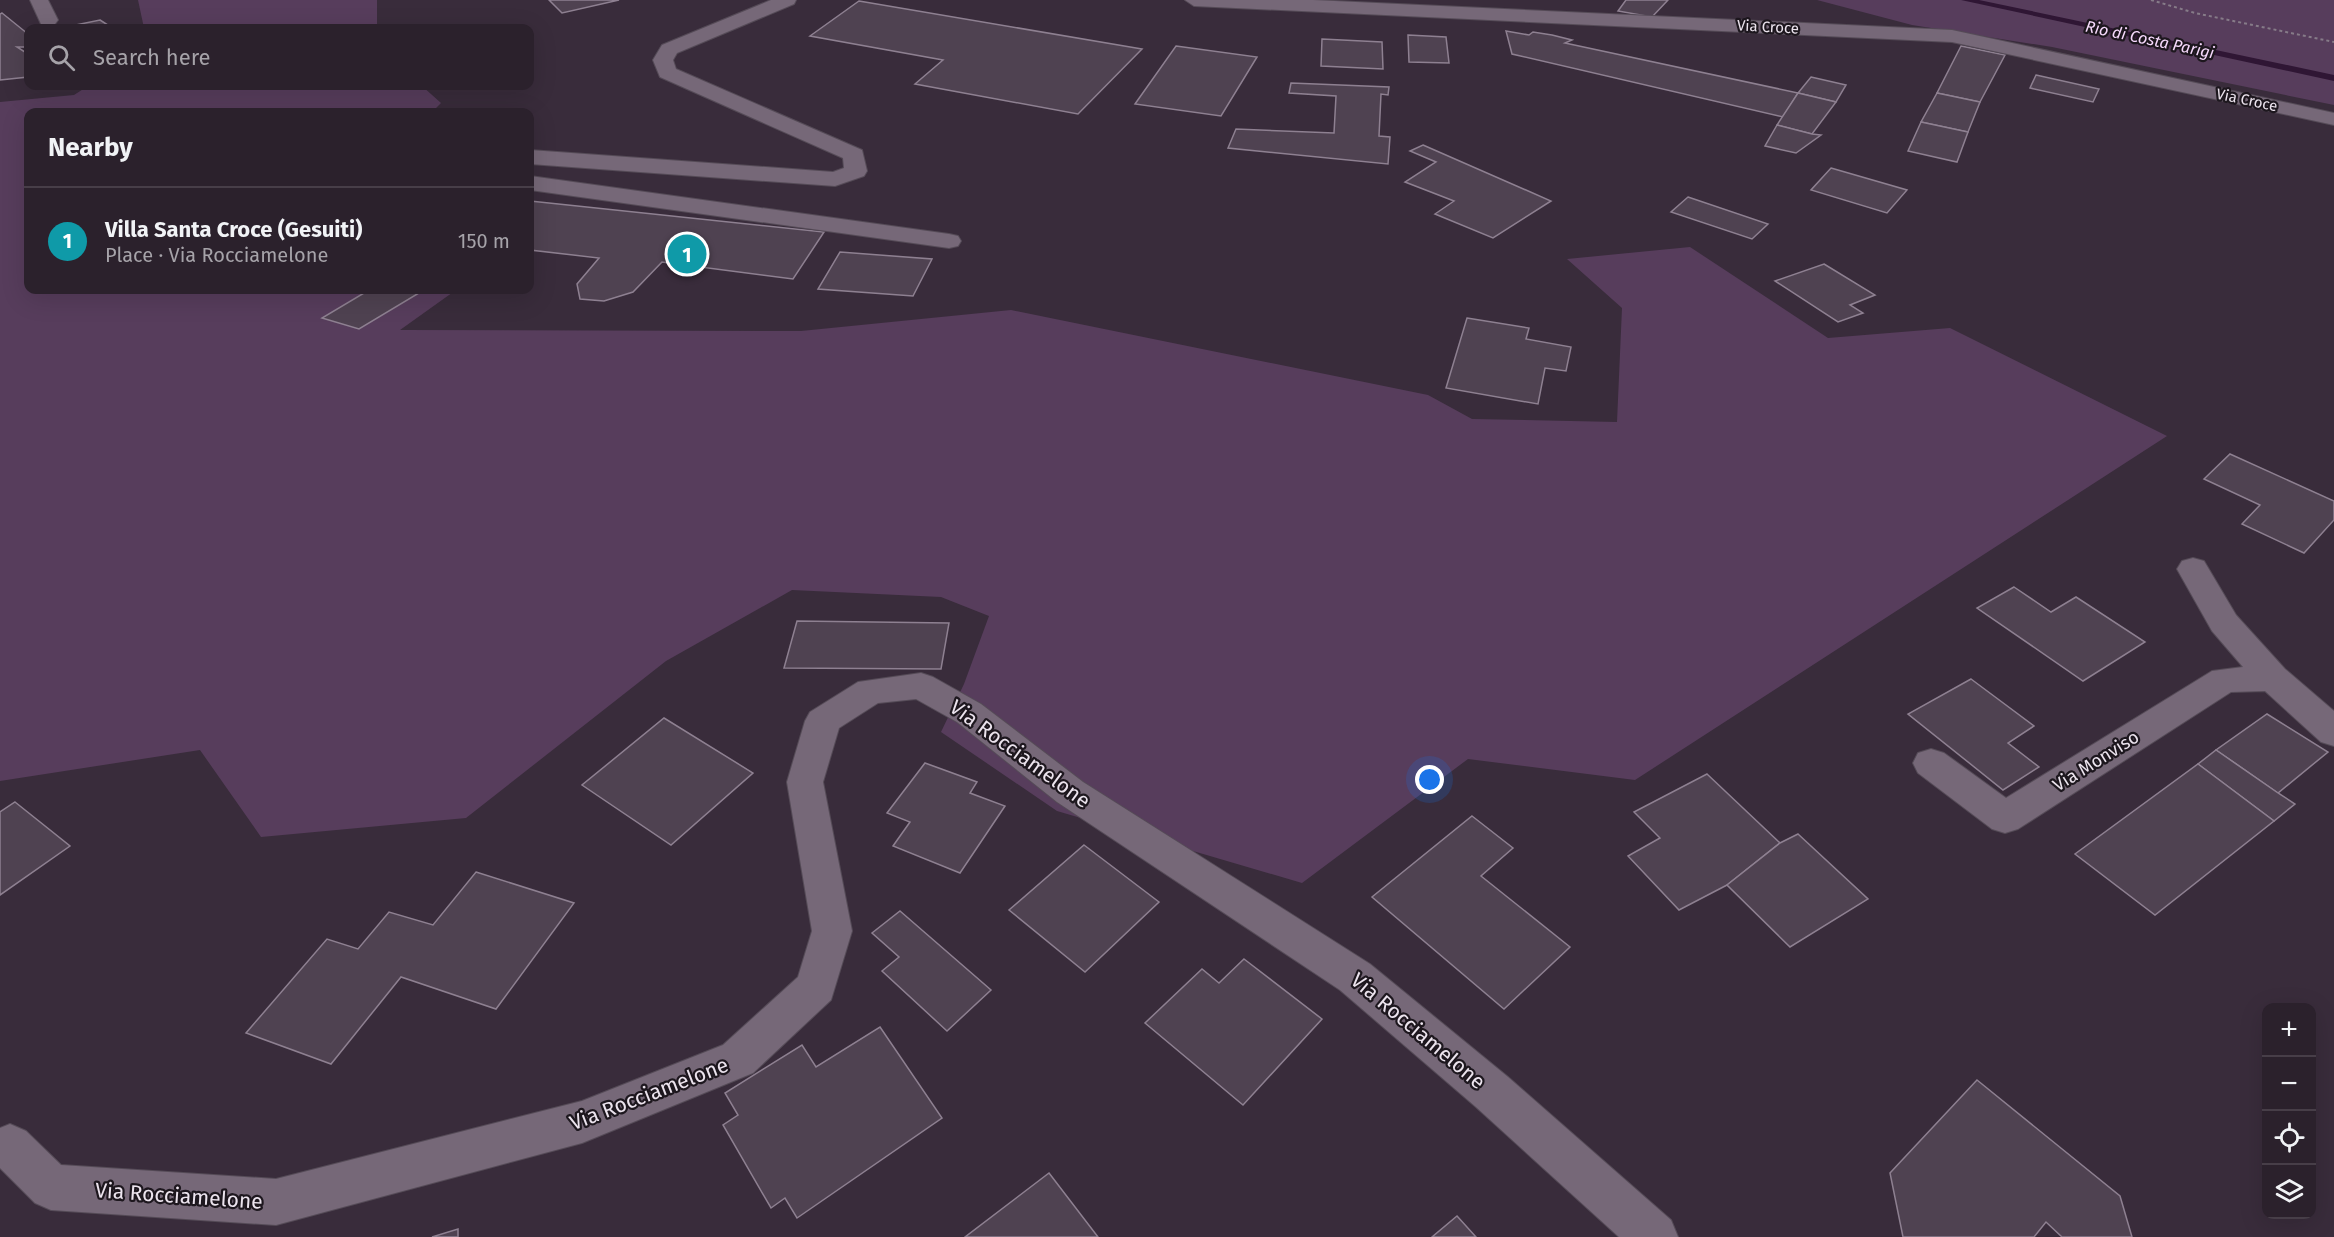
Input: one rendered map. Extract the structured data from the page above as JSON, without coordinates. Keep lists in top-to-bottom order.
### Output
{
  "streets": {
    "street": ["Via Croce", "Via Rocciamelone", "Via Monviso"]
  },
  "water": ["Rio di Costa Parigi"],
  "page": {
    "search": "Search here",
    "heading": "Nearby",
    "list": [
      {
        "mark": "1",
        "name": "Villa Santa Croce (Gesuiti)",
        "note": "Place · Via Rocciamelone",
        "value": "150 m"
      }
    ],
    "pins": "1",
    "map_buttons": ["+", "−"]
  }
}
